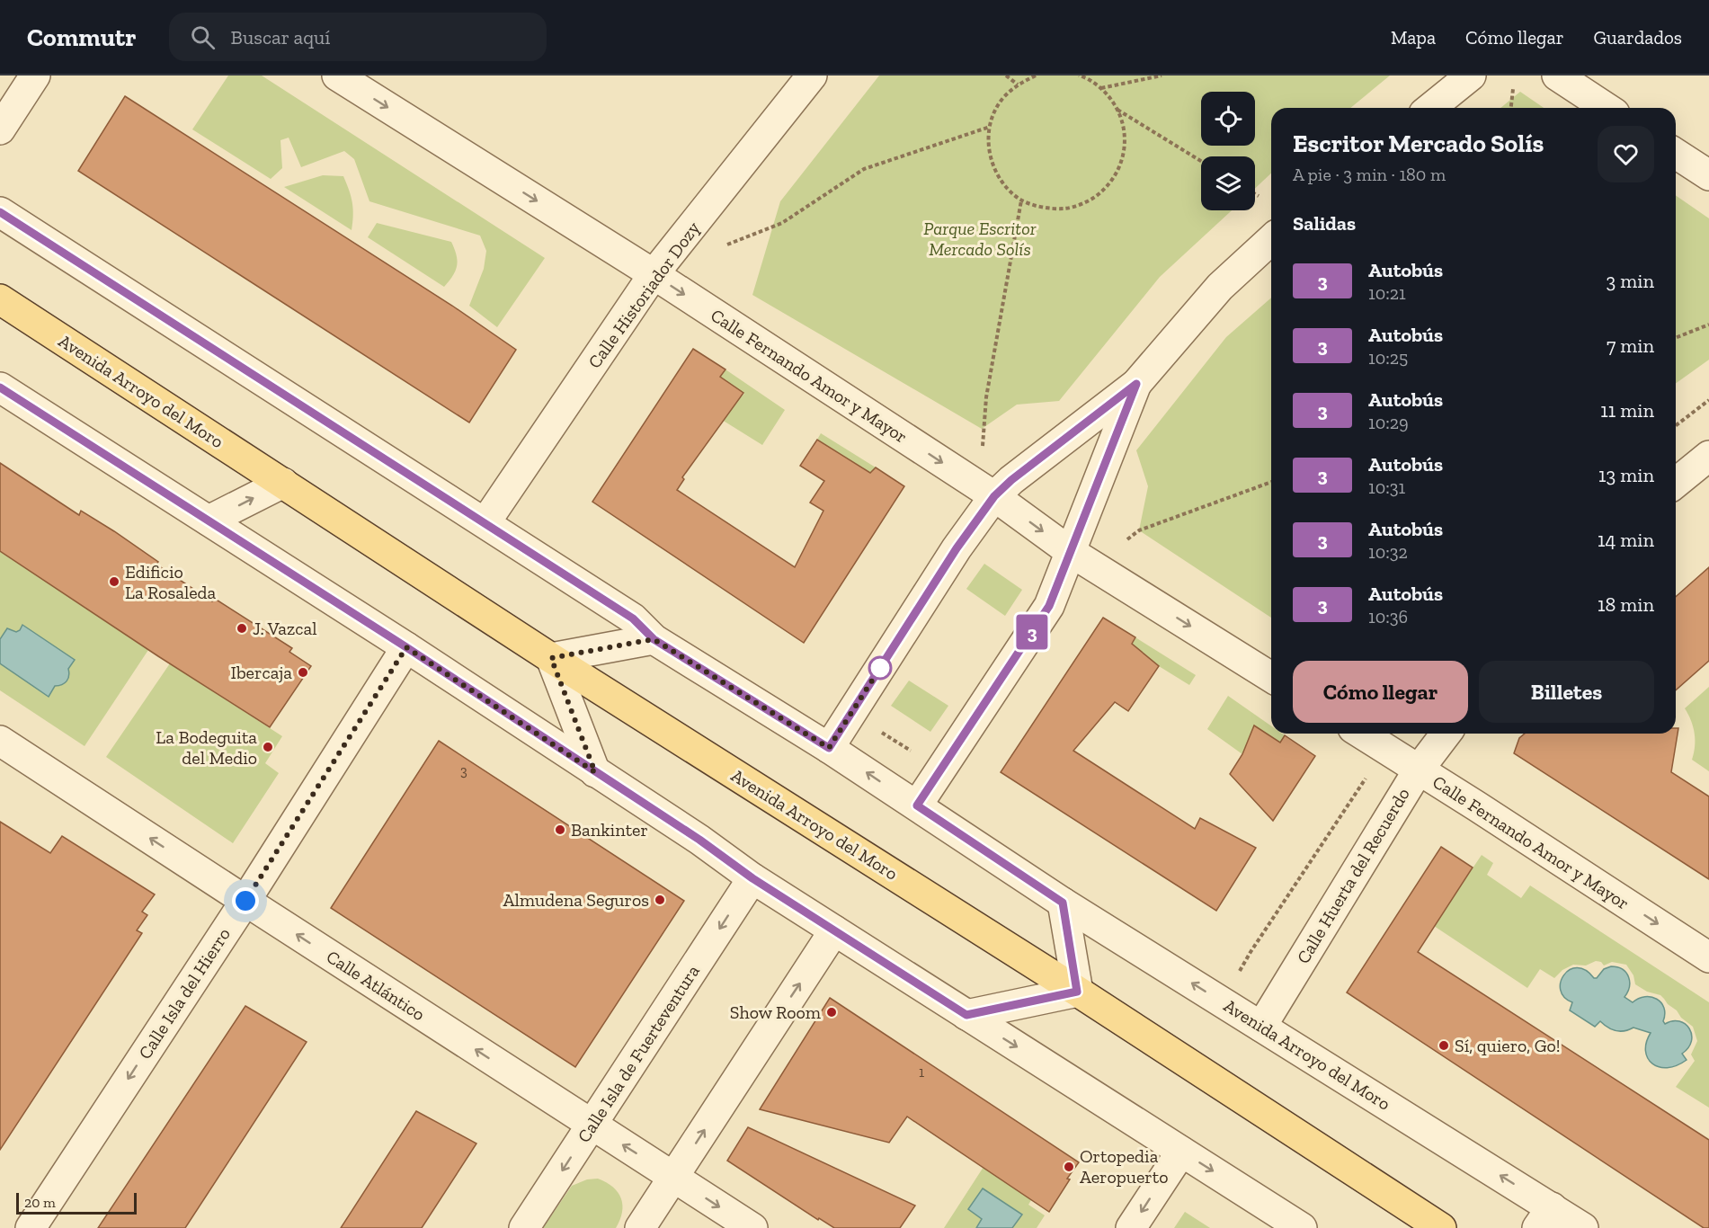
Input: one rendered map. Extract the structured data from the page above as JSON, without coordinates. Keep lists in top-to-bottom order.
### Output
{
  "streets": {
    "main road": ["Avenida Arroyo del Moro"],
    "street": [
      "Calle Historiador Dozy",
      "Calle Fernando Amor y Mayor",
      "Calle Huerta del Recuerdo",
      "Calle Atlántico",
      "Calle Isla del Hierro",
      "Calle Isla de Fuerteventura"
    ]
  },
  "crossings": [
    ["Calle Historiador Dozy", "Calle Fernando Amor y Mayor"],
    ["Calle Historiador Dozy", "Avenida Arroyo del Moro"],
    ["Calle Fernando Amor y Mayor", "Calle Huerta del Recuerdo"],
    ["Avenida Arroyo del Moro", "Calle Huerta del Recuerdo"],
    ["Calle Atlántico", "Calle Isla del Hierro"],
    ["Calle Atlántico", "Calle Isla de Fuerteventura"]
  ],
  "one_way": ["Calle Fernando Amor y Mayor", "Calle Isla del Hierro"],
  "parks": ["Parque Escritor Mercado Solís"],
  "places": [
    "Edificio La Rosaleda",
    "J. Vazcal",
    "Ibercaja",
    "La Bodeguita del Medio",
    "Bankinter",
    "Almudena Seguros",
    "Show Room",
    "Sí, quiero, Go!",
    "Ortopedia Aeropuerto"
  ],
  "lines": ["bus line 3"],
  "house_numbers": ["3", "1"],
  "scale_bar": "20 m",
  "page": {
    "header": "Commutr",
    "search": "Buscar aquí",
    "nav": ["Mapa", "Cómo llegar", "Guardados"],
    "on_map": "3",
    "heading": [
      ["Escritor Mercado Solís", "A pie · 3 min · 180 m"],
      "Salidas"
    ],
    "list": [
      {
        "mark": "3",
        "name": "Autobús",
        "note": "10:21",
        "value": "3 min"
      },
      {
        "mark": "3",
        "name": "Autobús",
        "note": "10:25",
        "value": "7 min"
      },
      {
        "mark": "3",
        "name": "Autobús",
        "note": "10:29",
        "value": "11 min"
      },
      {
        "mark": "3",
        "name": "Autobús",
        "note": "10:31",
        "value": "13 min"
      },
      {
        "mark": "3",
        "name": "Autobús",
        "note": "10:32",
        "value": "14 min"
      },
      {
        "mark": "3",
        "name": "Autobús",
        "note": "10:36",
        "value": "18 min"
      }
    ],
    "buttons": ["Cómo llegar", "Billetes"],
    "scale": "20 m"
  }
}
